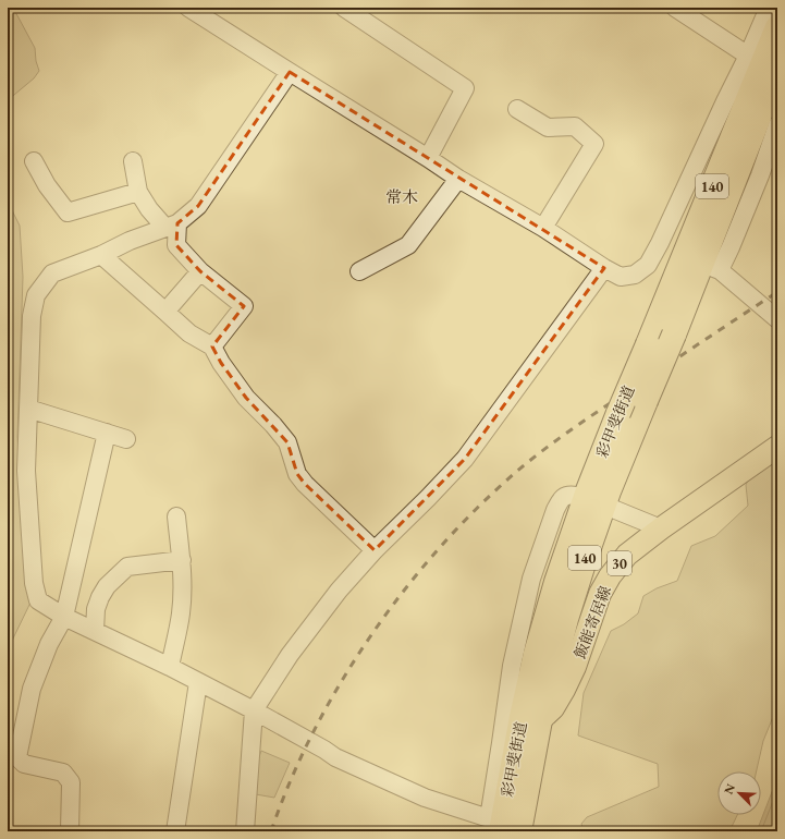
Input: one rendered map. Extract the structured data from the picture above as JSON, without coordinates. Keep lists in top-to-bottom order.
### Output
{
  "streets": {
    "highway": ["140", "彩甲斐街道"],
    "main road": ["30", "飯能寄居線"]
  },
  "crossings": [
    ["彩甲斐街道", "飯能寄居線"]
  ],
  "districts": ["常木"],
  "north": "top left"
}
